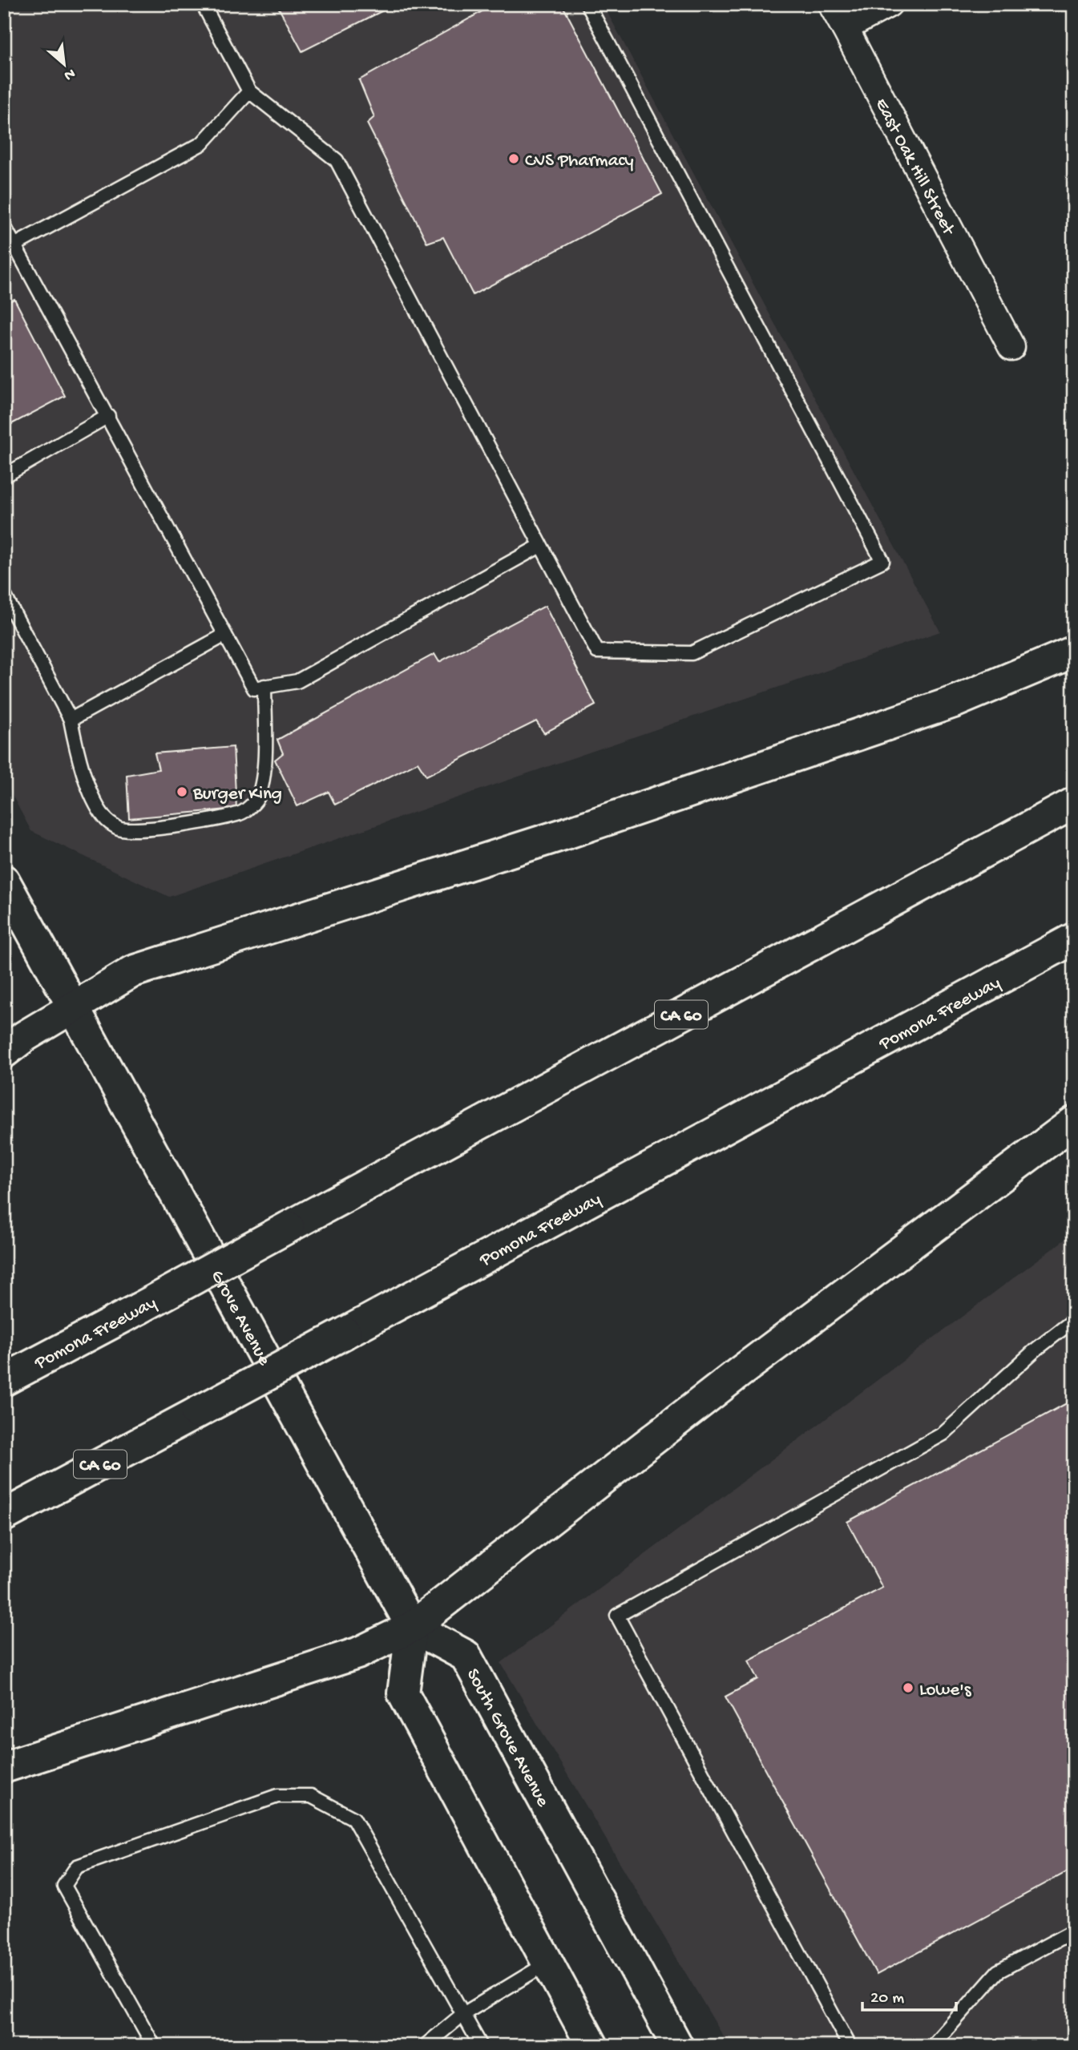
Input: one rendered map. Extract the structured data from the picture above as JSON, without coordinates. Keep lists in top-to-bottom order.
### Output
{
  "streets": {
    "main road": [
      "Pomona Freeway",
      "CA 60",
      "Grove Avenue",
      "South Grove Avenue"
    ],
    "street": ["East Oak Hill Street"]
  },
  "crossings": [
    ["Grove Avenue", "South Grove Avenue"]
  ],
  "places": ["CVS Pharmacy", "Burger King", "Lowe's"],
  "scale_bar": "20 m",
  "north": "bottom right"
}
